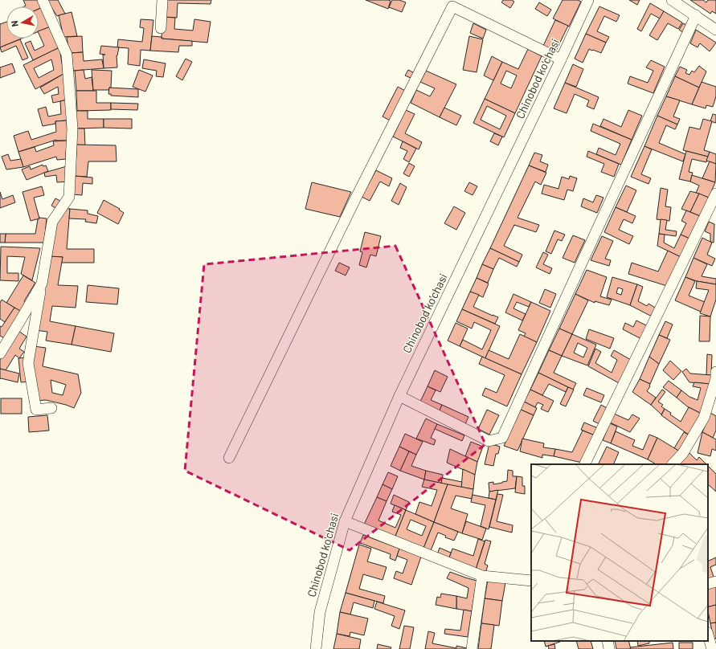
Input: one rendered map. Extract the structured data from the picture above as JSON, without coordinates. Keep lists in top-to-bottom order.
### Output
{
  "streets": {
    "street": ["Chinobod ko'chasi"]
  },
  "north": "left"
}
